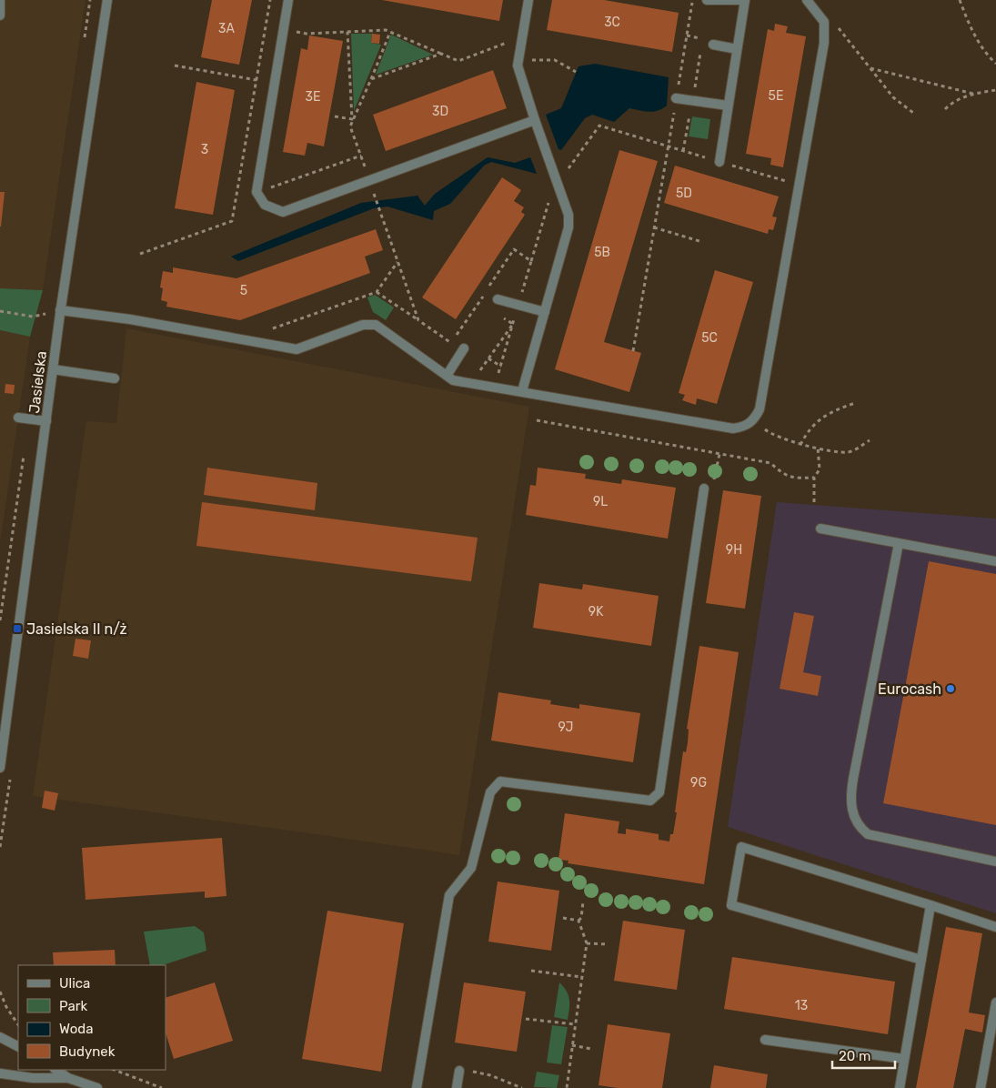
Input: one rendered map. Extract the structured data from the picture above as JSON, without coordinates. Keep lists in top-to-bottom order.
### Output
{
  "streets": {
    "street": ["Jasielska"]
  },
  "places": {
    "transit": ["Jasielska II n/ż"],
    "other": ["Eurocash"]
  },
  "house_numbers": [
    "3C",
    "3A",
    "5E",
    "3E",
    "3D",
    "3",
    "5D",
    "5B",
    "5",
    "5C",
    "9L",
    "9H",
    "9K",
    "9J",
    "9G",
    "13"
  ],
  "legend": [
    "Ulica",
    "Park",
    "Woda",
    "Budynek"
  ],
  "scale_bar": "20 m"
}
